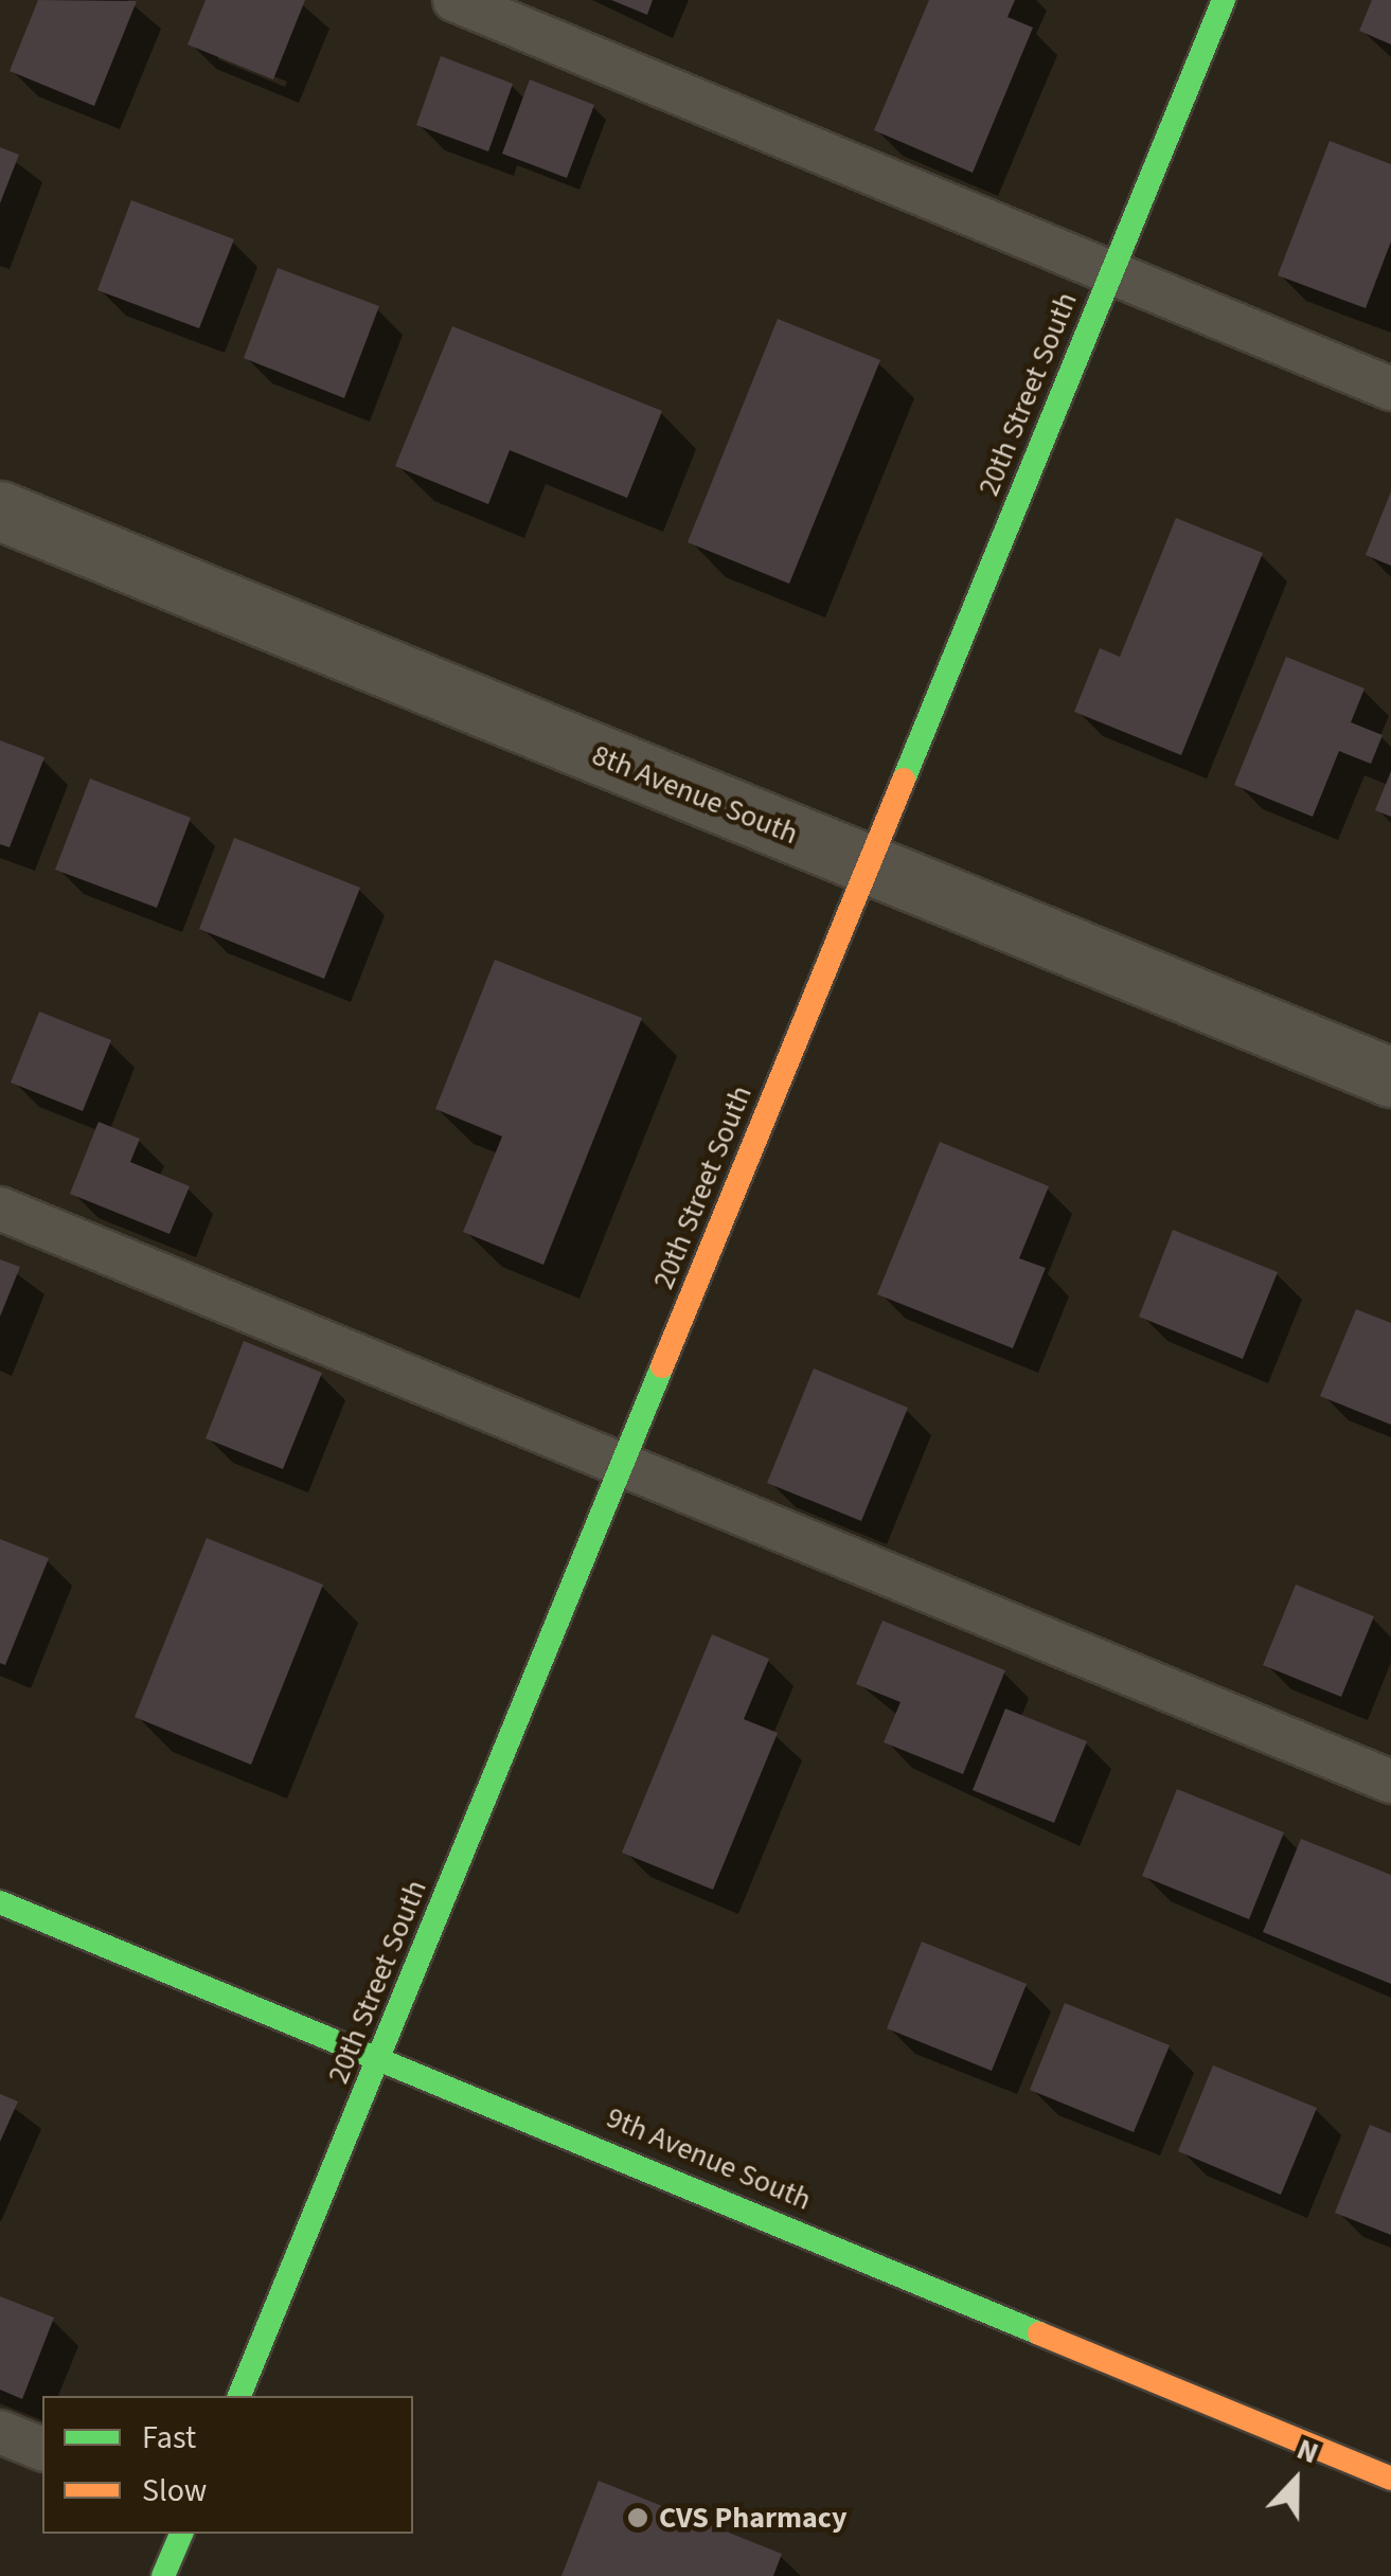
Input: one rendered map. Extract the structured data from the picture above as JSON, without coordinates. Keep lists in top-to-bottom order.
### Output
{
  "streets": {
    "street": ["20th Street South", "8th Avenue South", "9th Avenue South"]
  },
  "crossings": [
    ["20th Street South", "8th Avenue South"],
    ["20th Street South", "9th Avenue South"]
  ],
  "places": ["CVS Pharmacy"],
  "legend": ["Fast", "Slow"],
  "north": "top"
}
